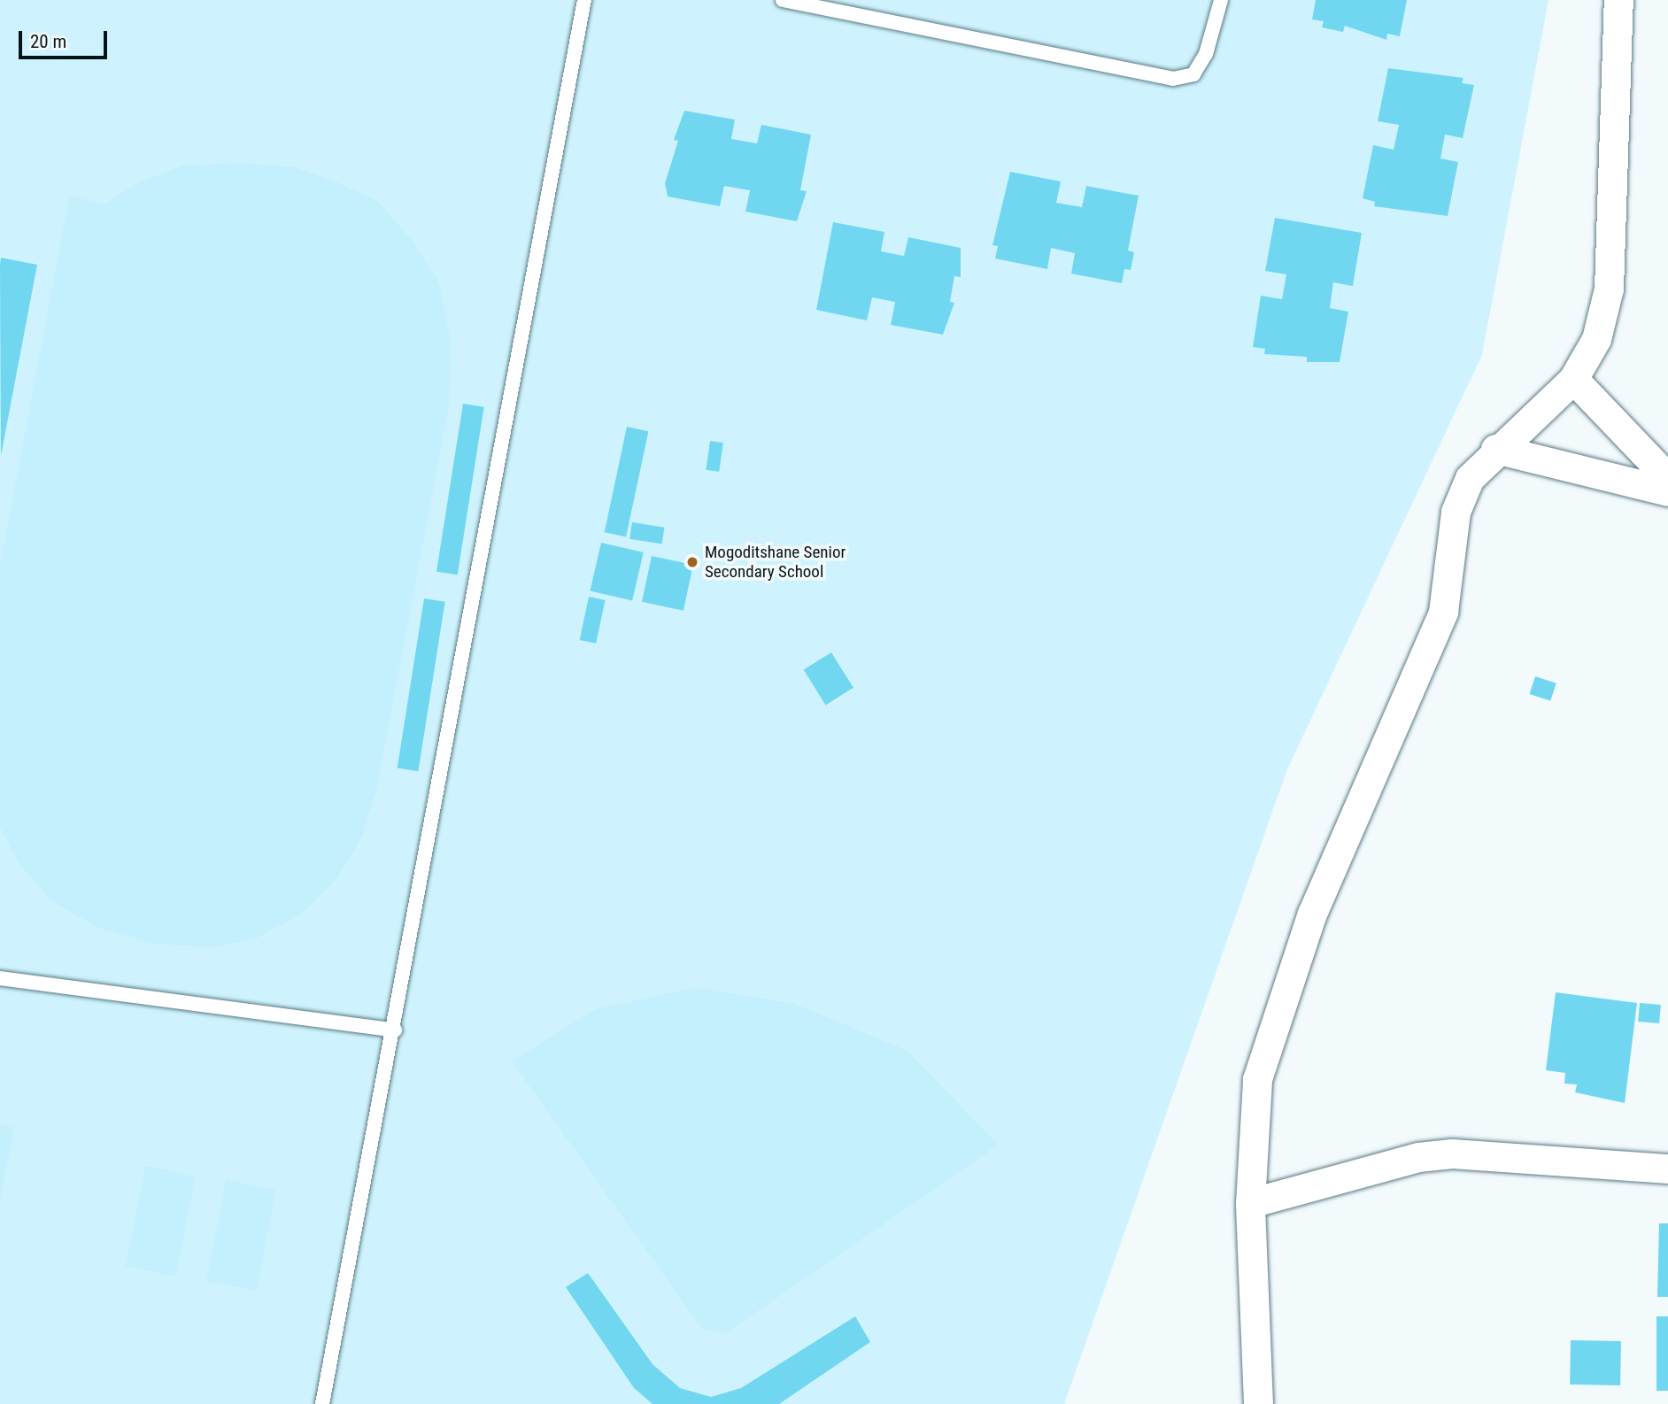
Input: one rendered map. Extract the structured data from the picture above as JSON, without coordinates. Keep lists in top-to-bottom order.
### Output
{
  "places": ["Mogoditshane Senior Secondary School"],
  "scale_bar": "20 m"
}
